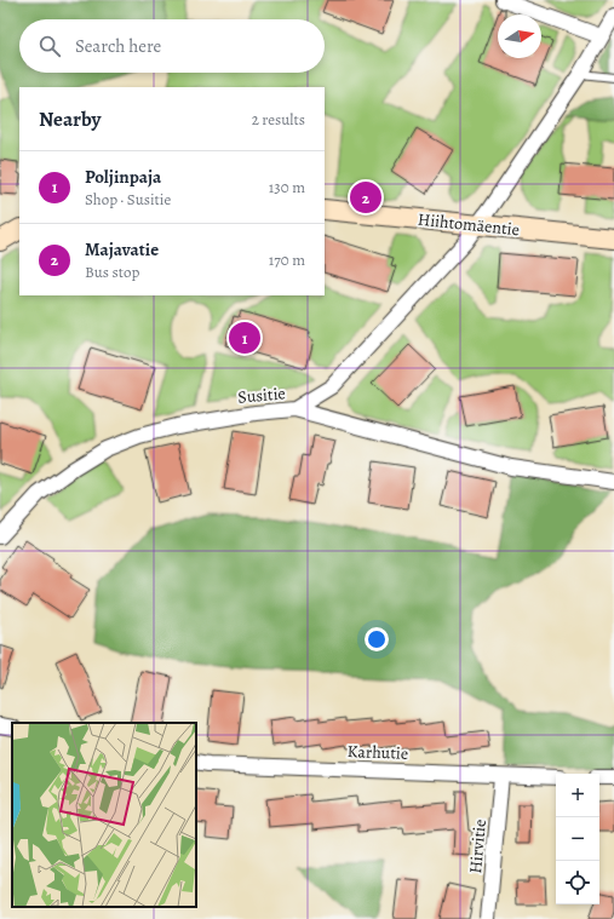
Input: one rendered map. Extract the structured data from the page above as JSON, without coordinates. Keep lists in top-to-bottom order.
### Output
{
  "streets": {
    "street": [
      "Hiihtomäentie",
      "Susitie",
      "Karhutie",
      "Hirvitie"
    ]
  },
  "crossings": [
    ["Karhutie", "Hirvitie"]
  ],
  "north": "right",
  "page": {
    "search": "Search here",
    "heading": ["Nearby", "2 results"],
    "list": [
      {
        "mark": "1",
        "name": "Poljinpaja",
        "note": "Shop · Susitie",
        "value": "130 m"
      },
      {
        "mark": "2",
        "name": "Majavatie",
        "note": "Bus stop",
        "value": "170 m"
      }
    ],
    "pins": ["2", "1"],
    "map_buttons": ["+", "−"]
  }
}
